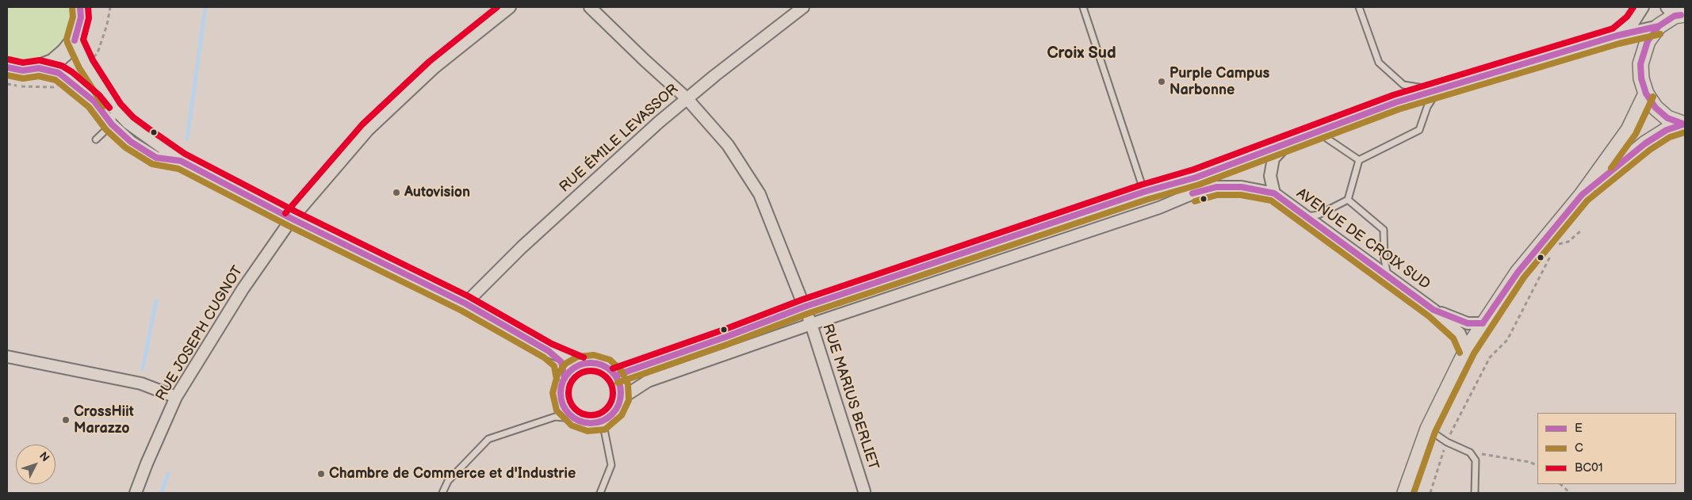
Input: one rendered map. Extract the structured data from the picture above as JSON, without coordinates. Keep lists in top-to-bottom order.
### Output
{
  "streets": {
    "street": [
      "RUE ÉMILE LEVASSOR",
      "AVENUE DE CROIX SUD",
      "RUE JOSEPH CUGNOT",
      "RUE MARIUS BERLIET"
    ]
  },
  "crossings": [
    ["RUE ÉMILE LEVASSOR", "RUE MARIUS BERLIET"],
    ["AVENUE DE CROIX SUD", "RUE MARIUS BERLIET"]
  ],
  "districts": ["Croix Sud"],
  "places": [
    "Purple Campus Narbonne",
    "Autovision",
    "CrossHiit Marazzo",
    "Chambre de Commerce et d'Industrie"
  ],
  "lines": ["transit line E", "transit line BC01", "transit line C"],
  "legend": ["E", "C", "BC01"],
  "north": "top right"
}
